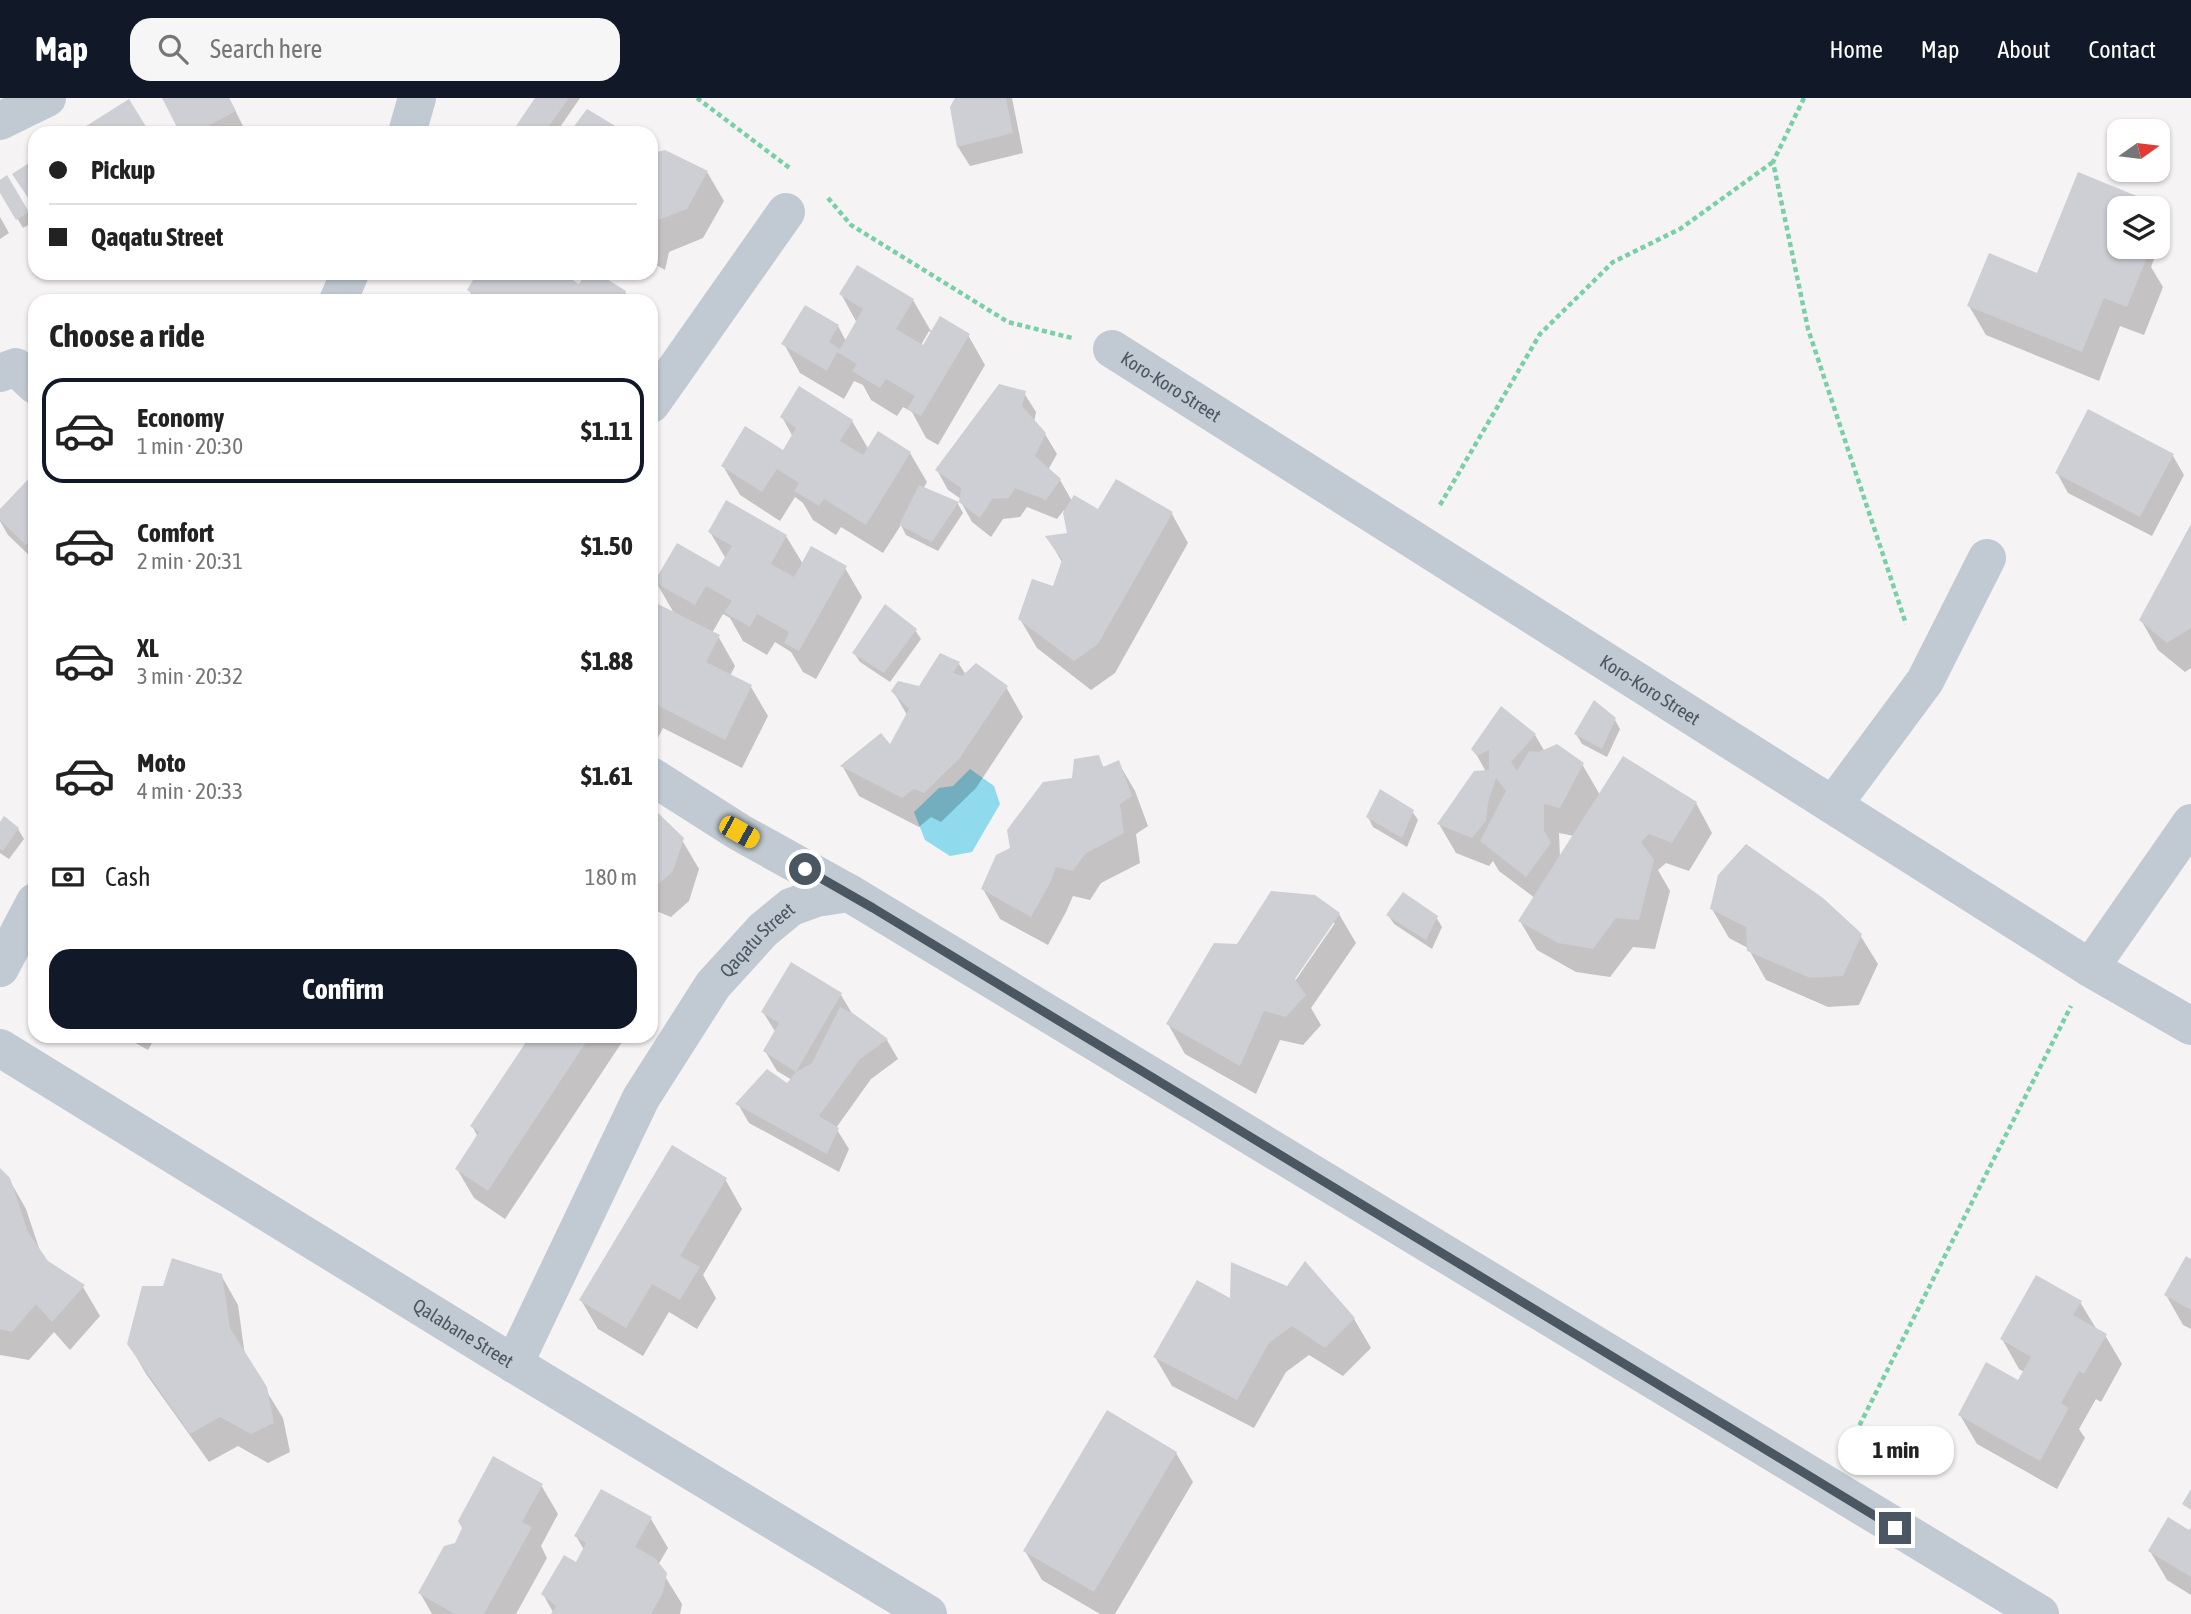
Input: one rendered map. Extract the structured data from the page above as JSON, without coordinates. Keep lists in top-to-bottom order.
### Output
{
  "streets": {
    "street": ["Koro-Koro Street", "Qaqatu Street", "Qalabane Street"]
  },
  "crossings": [
    ["Qaqatu Street", "Qalabane Street"]
  ],
  "north": "right",
  "page": {
    "header": "Map",
    "search": "Search here",
    "nav": [
      "Home",
      "Map",
      "About",
      "Contact"
    ],
    "banner": ["Pickup", "Qaqatu Street"],
    "heading": "Choose a ride",
    "list": [
      {
        "name": "Economy",
        "note": "1 min · 20:30",
        "value": "$1.11"
      },
      {
        "name": "Comfort",
        "note": "2 min · 20:31",
        "value": "$1.50"
      },
      {
        "name": "XL",
        "note": "3 min · 20:32",
        "value": "$1.88"
      },
      {
        "name": "Moto",
        "note": "4 min · 20:33",
        "value": "$1.61"
      }
    ],
    "pay": ["Cash", "180 m"],
    "buttons": "Confirm",
    "bubble": "1 min"
  }
}
